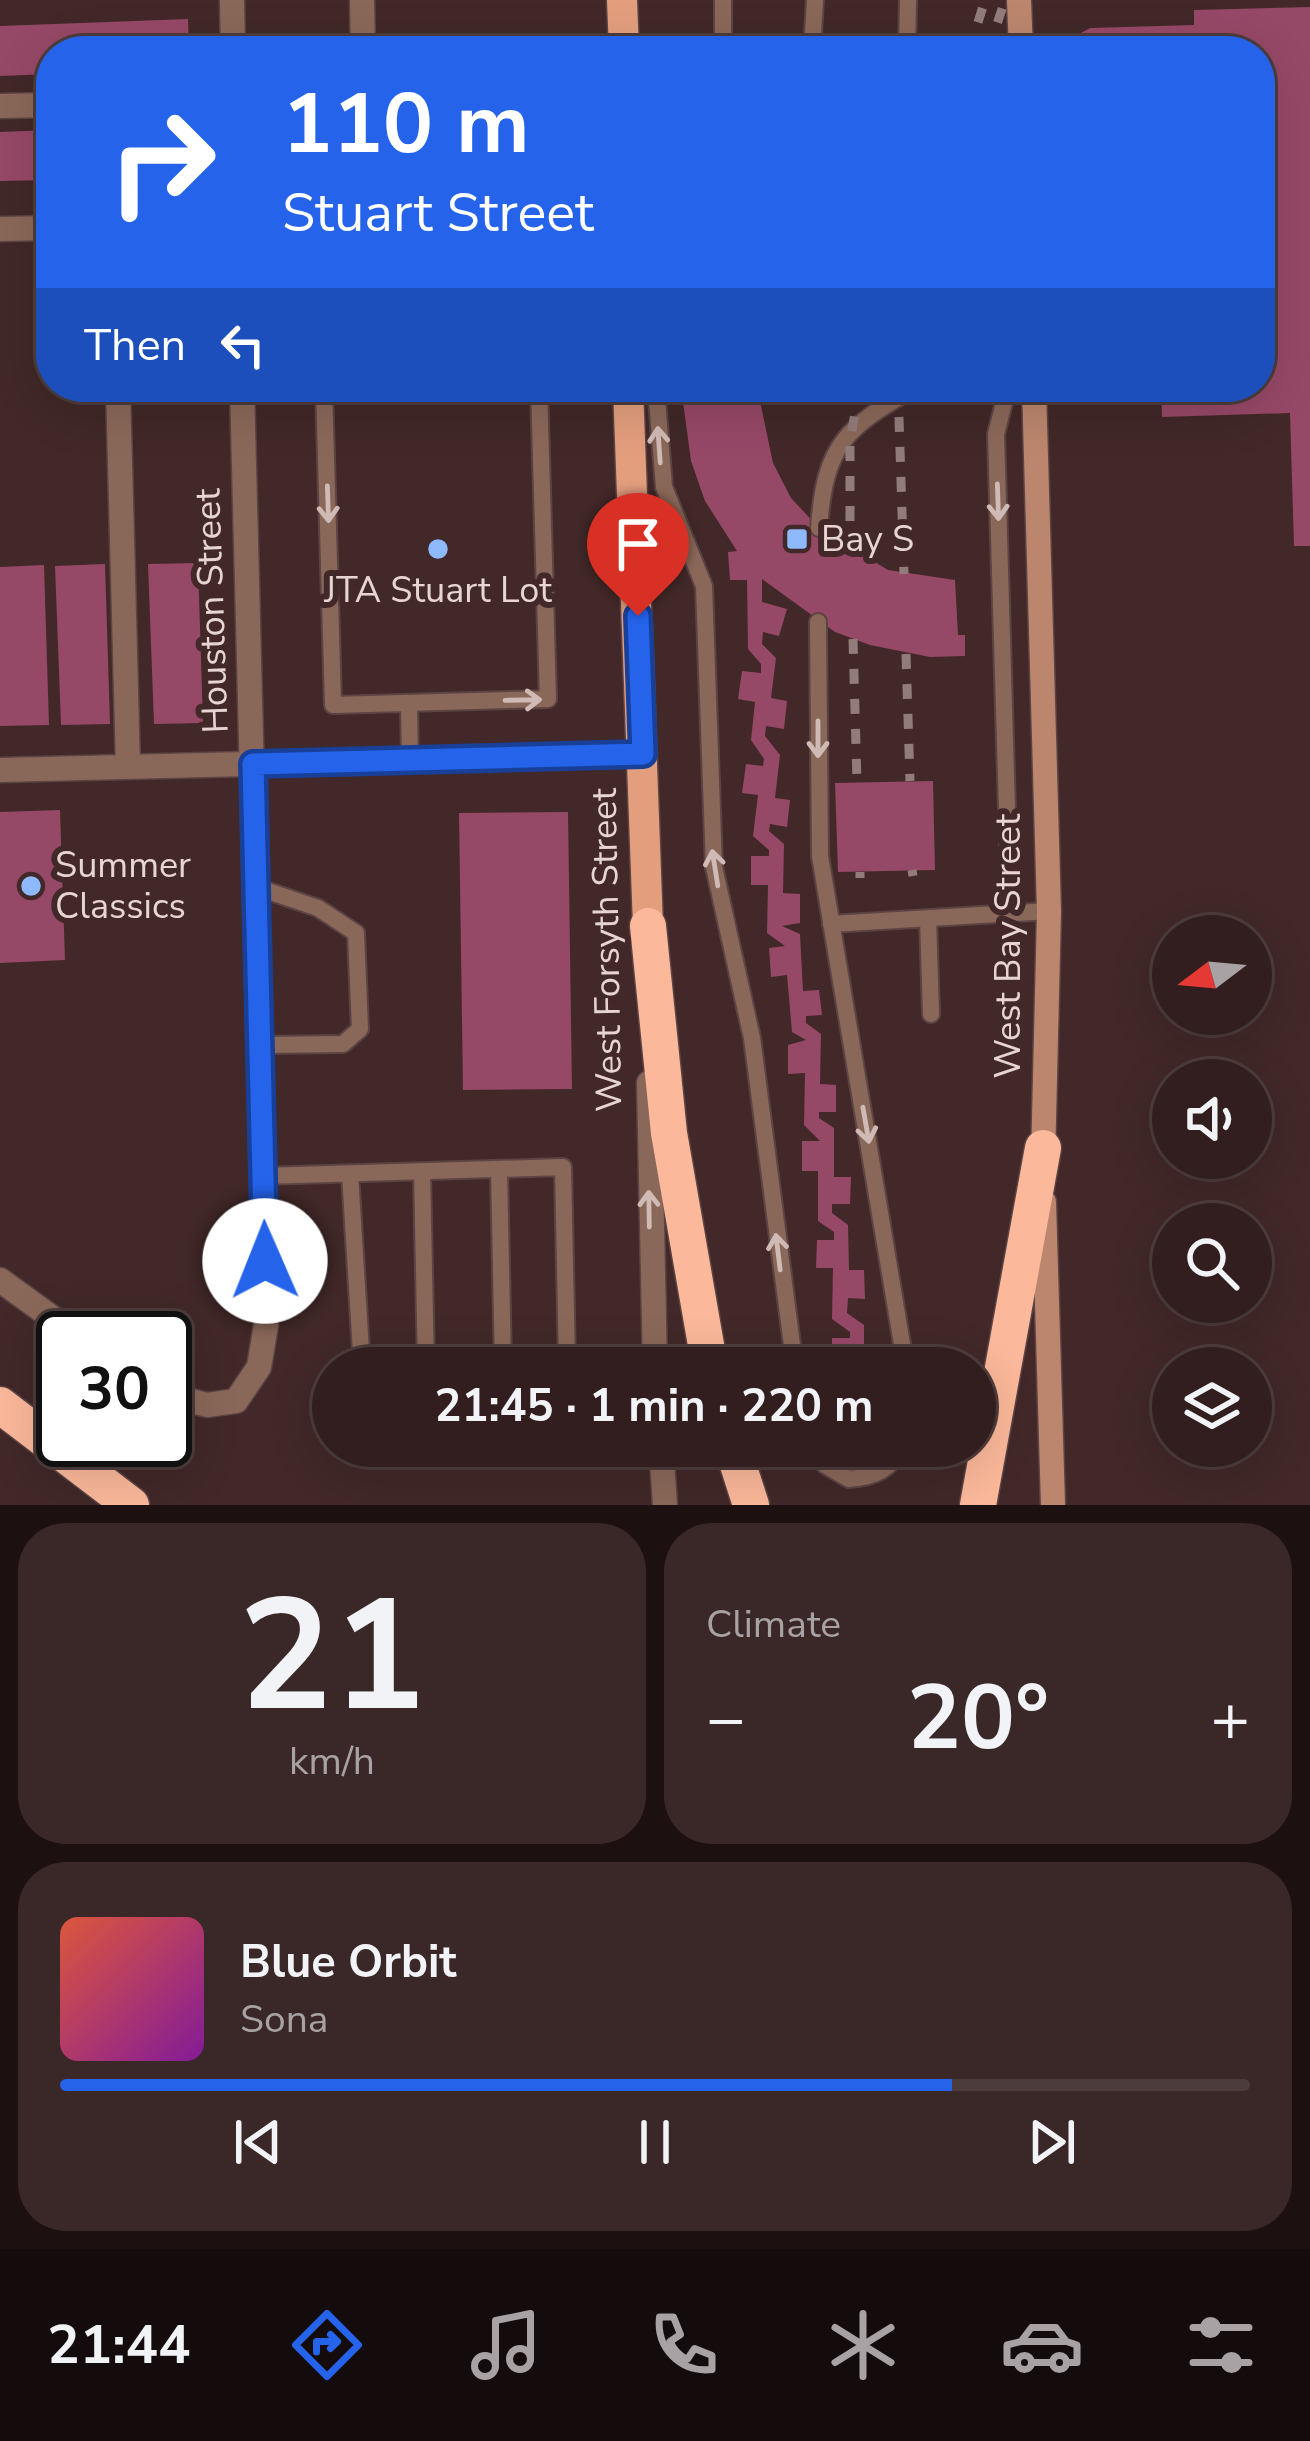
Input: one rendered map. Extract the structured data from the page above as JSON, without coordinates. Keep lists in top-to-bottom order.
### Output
{
  "streets": {
    "main road": ["West Bay Street", "West Forsyth Street"],
    "street": ["Houston Street"]
  },
  "one_way": ["West Forsyth Street"],
  "places": {
    "transit": ["Bay S"],
    "other": ["JTA Stuart Lot", "Summer Classics"]
  },
  "north": "left",
  "page": {
    "turn": ["110 m", "Stuart Street"],
    "then": "Then",
    "limit": "30",
    "trip": "21:45 · 1 min · 220 m",
    "tile": [
      ["21", "km/h"],
      "Climate"
    ],
    "heat": ["−", "20°", "+"],
    "song": ["Blue Orbit", "Sona"],
    "tabs": "21:44"
  }
}
